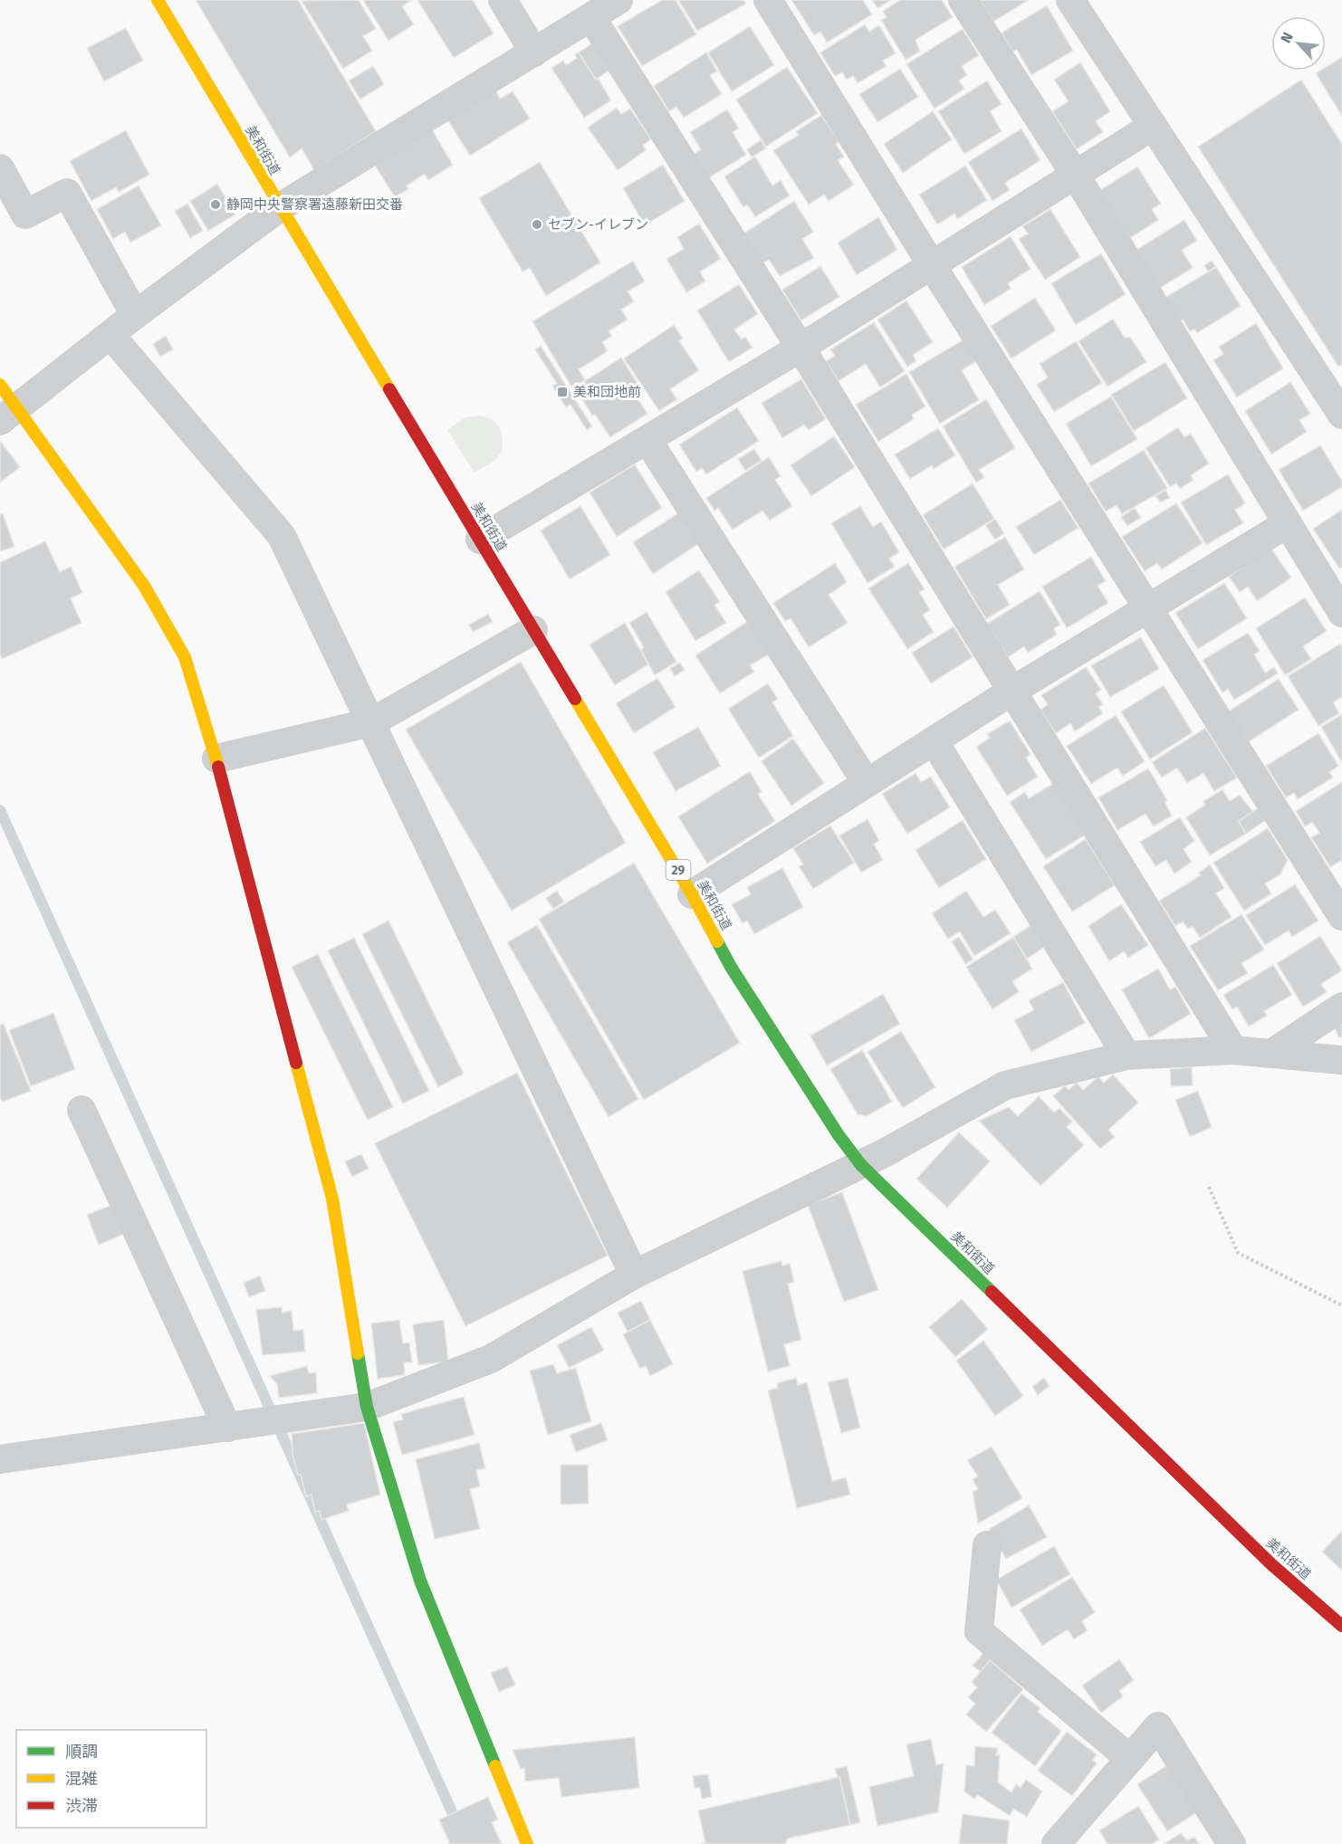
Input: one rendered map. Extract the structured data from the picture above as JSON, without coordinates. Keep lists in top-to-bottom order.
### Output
{
  "streets": {
    "main road": ["美和街道", "29"]
  },
  "places": {
    "other": ["静岡中央警察署遠藤新田交番", "セブン-イレブン"],
    "transit": ["美和団地前"]
  },
  "legend": ["順調", "混雑", "渋滞"],
  "north": "top left"
}
